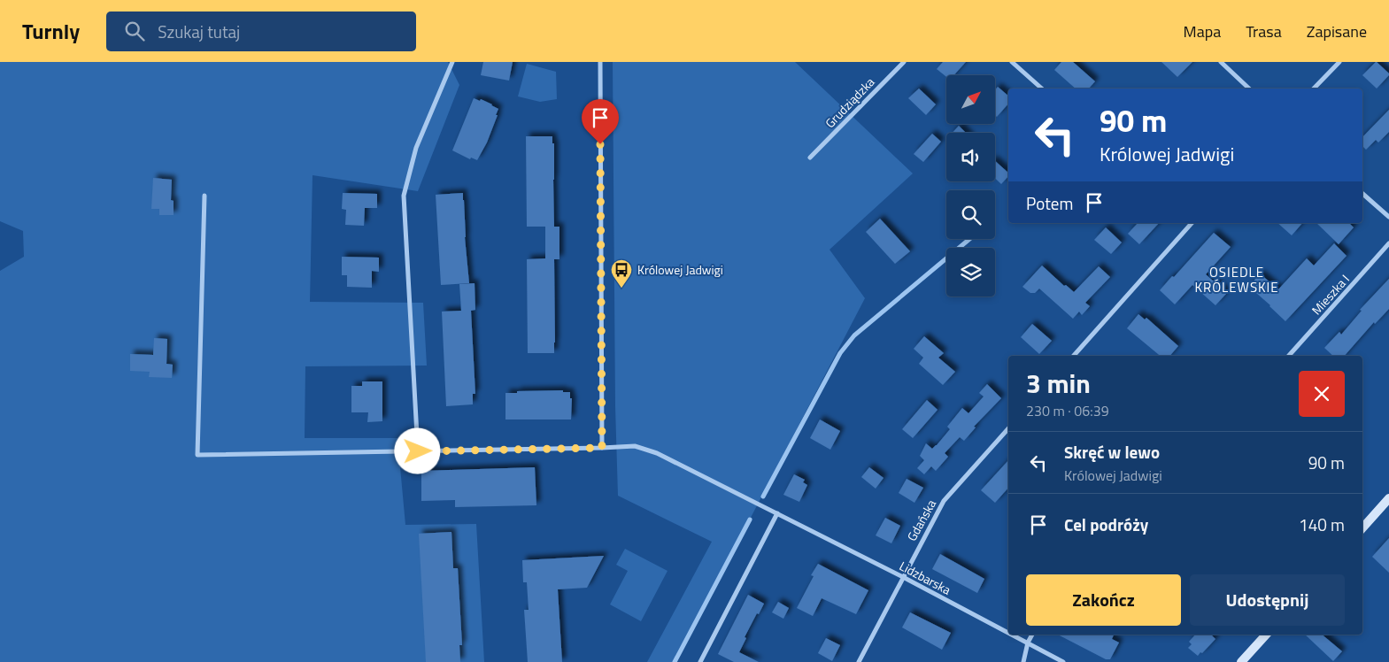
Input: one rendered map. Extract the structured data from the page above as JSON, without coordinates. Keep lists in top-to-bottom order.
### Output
{
  "streets": {
    "street": [
      "Grudziądzka",
      "Mieszka I",
      "Gdańska",
      "Lidzbarska"
    ]
  },
  "crossings": [
    ["Gdańska", "Lidzbarska"]
  ],
  "districts": ["OSIEDLE KRÓLEWSKIE"],
  "places": {
    "bus stop": ["Królowej Jadwigi"]
  },
  "north": "top right",
  "page": {
    "header": "Turnly",
    "search": "Szukaj tutaj",
    "nav": ["Mapa", "Trasa", "Zapisane"],
    "turn": ["90 m", "Królowej Jadwigi"],
    "then": "Potem",
    "heading": ["3 min", "230 m · 06:39"],
    "list": [
      {
        "name": "Skręć w lewo",
        "note": "Królowej Jadwigi",
        "value": "90 m"
      },
      {
        "name": "Cel podróży",
        "value": "140 m"
      }
    ],
    "buttons": ["Zakończ", "Udostępnij"]
  }
}
